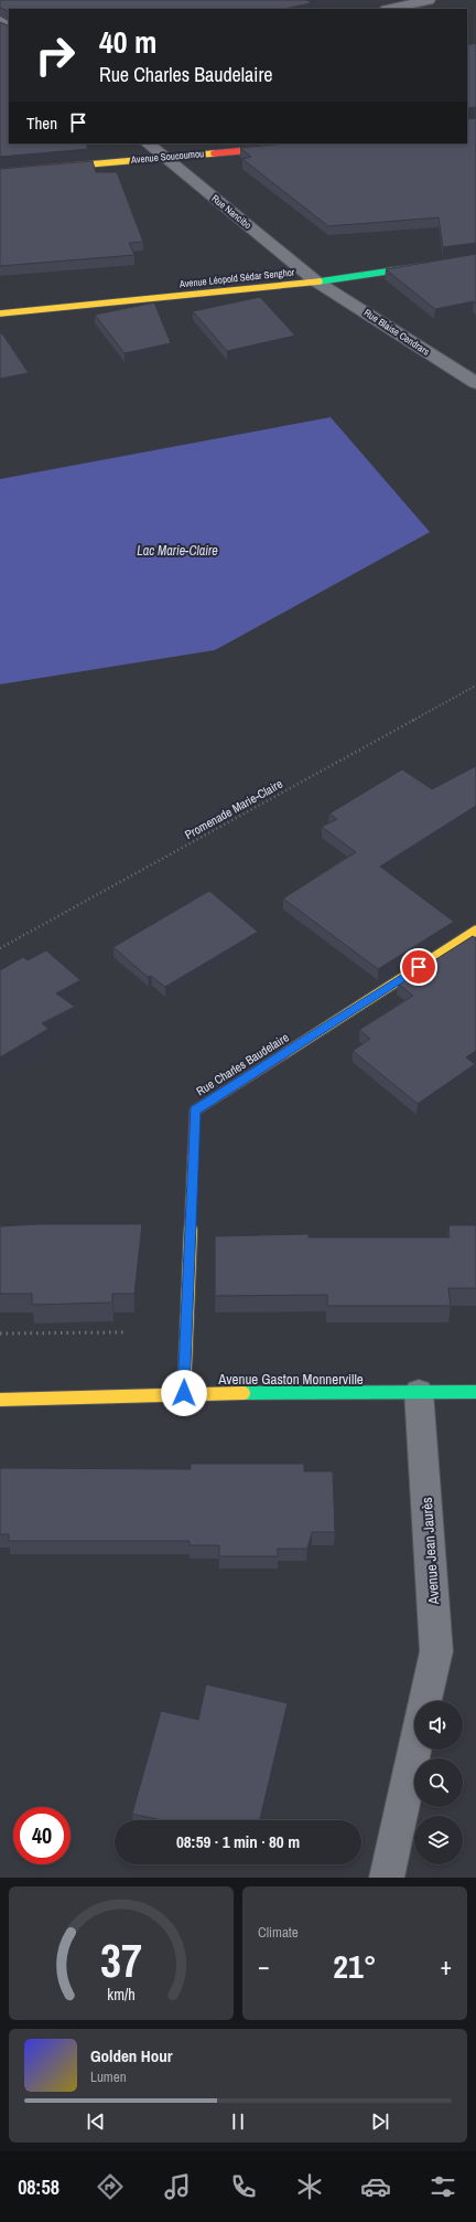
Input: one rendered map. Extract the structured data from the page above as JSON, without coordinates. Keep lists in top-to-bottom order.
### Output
{
  "streets": {
    "street": [
      "Avenue Soucoumou",
      "Rue Nancibo",
      "Avenue Léopold Sédar Senghor",
      "Rue Blaise Cendrars",
      "Rue Charles Baudelaire",
      "Avenue Gaston Monnerville",
      "Avenue Jean Jaurès"
    ],
    "path": ["Promenade Marie-Claire"]
  },
  "crossings": [
    ["Avenue Soucoumou", "Rue Nancibo"],
    ["Rue Nancibo", "Avenue Léopold Sédar Senghor"],
    ["Rue Nancibo", "Rue Blaise Cendrars"],
    ["Avenue Léopold Sédar Senghor", "Rue Blaise Cendrars"],
    ["Rue Charles Baudelaire", "Avenue Gaston Monnerville"],
    ["Avenue Gaston Monnerville", "Avenue Jean Jaurès"]
  ],
  "water": ["Lac Marie-Claire"],
  "page": {
    "turn": ["40 m", "Rue Charles Baudelaire"],
    "then": "Then",
    "limit": "40",
    "trip": "08:59 · 1 min · 80 m",
    "tile": "Climate",
    "heat": ["−", "21°", "+"],
    "song": ["Golden Hour", "Lumen"],
    "tabs": "08:58",
    "gauge": ["37", "km/h"]
  }
}
